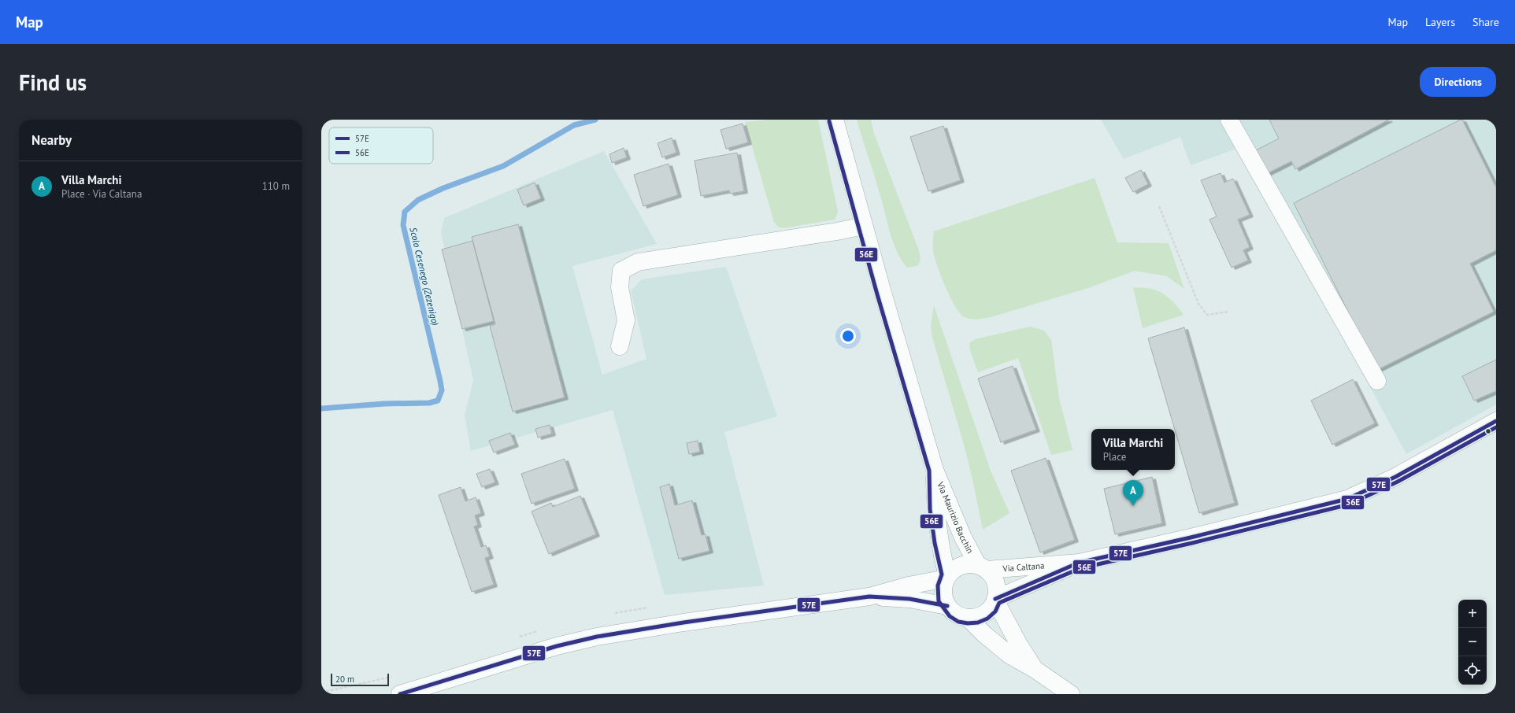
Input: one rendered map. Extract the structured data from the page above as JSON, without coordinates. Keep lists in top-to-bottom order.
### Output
{
  "streets": {
    "main road": ["Via Maurizio Bacchin", "Via Caltana"]
  },
  "crossings": [
    ["Via Maurizio Bacchin", "Via Caltana"]
  ],
  "water": ["Scolo Cesenego (Zezenigo)"],
  "lines": ["transit line 56E", "transit line 57E"],
  "legend": ["57E", "56E"],
  "scale_bar": "20 m",
  "page": {
    "header": "Map",
    "nav": ["Map", "Layers", "Share"],
    "buttons": "Directions",
    "title": "Find us",
    "heading": "Nearby",
    "list": [
      {
        "mark": "A",
        "name": "Villa Marchi",
        "note": "Place · Via Caltana",
        "value": "110 m"
      }
    ],
    "popup": ["Villa Marchi", "Place"],
    "pins": "A",
    "map_buttons": ["+", "−"],
    "scale": "20 m"
  }
}
